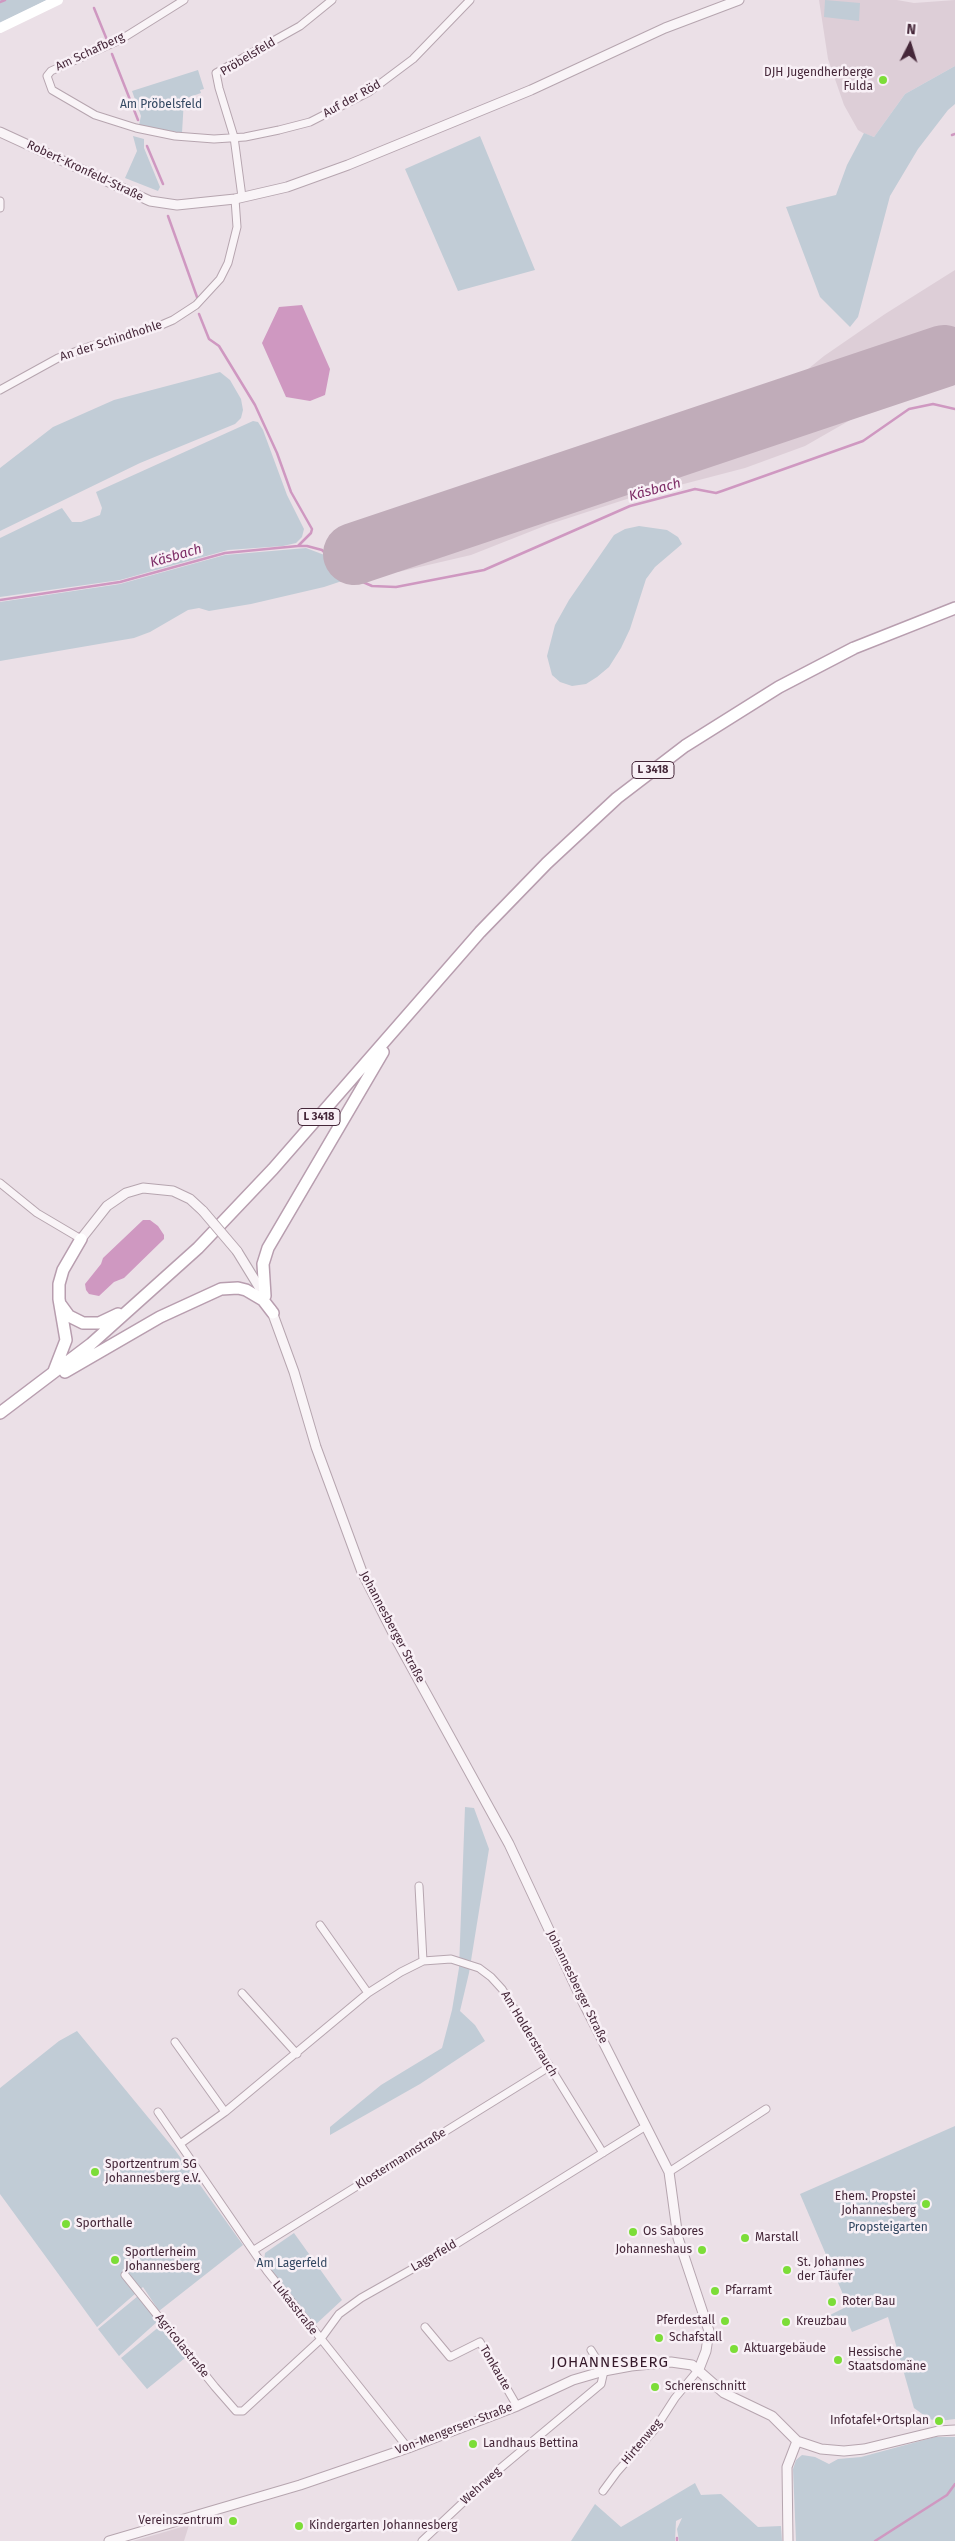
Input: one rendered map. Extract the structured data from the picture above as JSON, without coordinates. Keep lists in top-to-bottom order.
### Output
{
  "streets": {
    "main road": ["L 3418"],
    "street": [
      "Am Schafberg",
      "Pröbelsfeld",
      "Auf der Röd",
      "Robert-Kronfeld-Straße",
      "An der Schindhohle",
      "Johannesberger Straße",
      "Am Holderstrauch",
      "Klostermannstraße",
      "Lagerfeld",
      "Lukasstraße",
      "Agricolastraße",
      "Tonkaute",
      "Von-Mengersen-Straße",
      "Hirtenweg",
      "Wehrweg"
    ]
  },
  "crossings": [
    ["Am Schafberg", "Pröbelsfeld"],
    ["Am Schafberg", "Auf der Röd"],
    ["Pröbelsfeld", "Auf der Röd"],
    ["Pröbelsfeld", "Robert-Kronfeld-Straße"],
    ["Pröbelsfeld", "An der Schindhohle"],
    ["Robert-Kronfeld-Straße", "An der Schindhohle"],
    ["Johannesberger Straße", "Lagerfeld"],
    ["Johannesberger Straße", "Von-Mengersen-Straße"],
    ["Johannesberger Straße", "Hirtenweg"],
    ["Am Holderstrauch", "Klostermannstraße"],
    ["Am Holderstrauch", "Lagerfeld"],
    ["Am Holderstrauch", "Lukasstraße"],
    ["Klostermannstraße", "Lukasstraße"],
    ["Lagerfeld", "Lukasstraße"],
    ["Lagerfeld", "Agricolastraße"],
    ["Lukasstraße", "Von-Mengersen-Straße"],
    ["Tonkaute", "Von-Mengersen-Straße"],
    ["Von-Mengersen-Straße", "Hirtenweg"],
    ["Von-Mengersen-Straße", "Wehrweg"]
  ],
  "districts": ["JOHANNESBERG"],
  "water": ["Käsbach"],
  "parks": ["Am Pröbelsfeld", "Propsteigarten", "Am Lagerfeld"],
  "places": [
    "DJH Jugendherberge Fulda",
    "Sportzentrum SG Johannesberg e.V.",
    "Ehem. Propstei Johannesberg",
    "Sporthalle",
    "Os Sabores",
    "Marstall",
    "Johanneshaus",
    "Sportlerheim Johannesberg",
    "St. Johannes der Täufer",
    "Pfarramt",
    "Roter Bau",
    "Pferdestall",
    "Kreuzbau",
    "Schafstall",
    "Aktuargebäude",
    "Hessische Staatsdomäne",
    "Scherenschnitt",
    "Infotafel+Ortsplan",
    "Landhaus Bettina",
    "Vereinszentrum",
    "Kindergarten Johannesberg"
  ],
  "north": "top"
}
